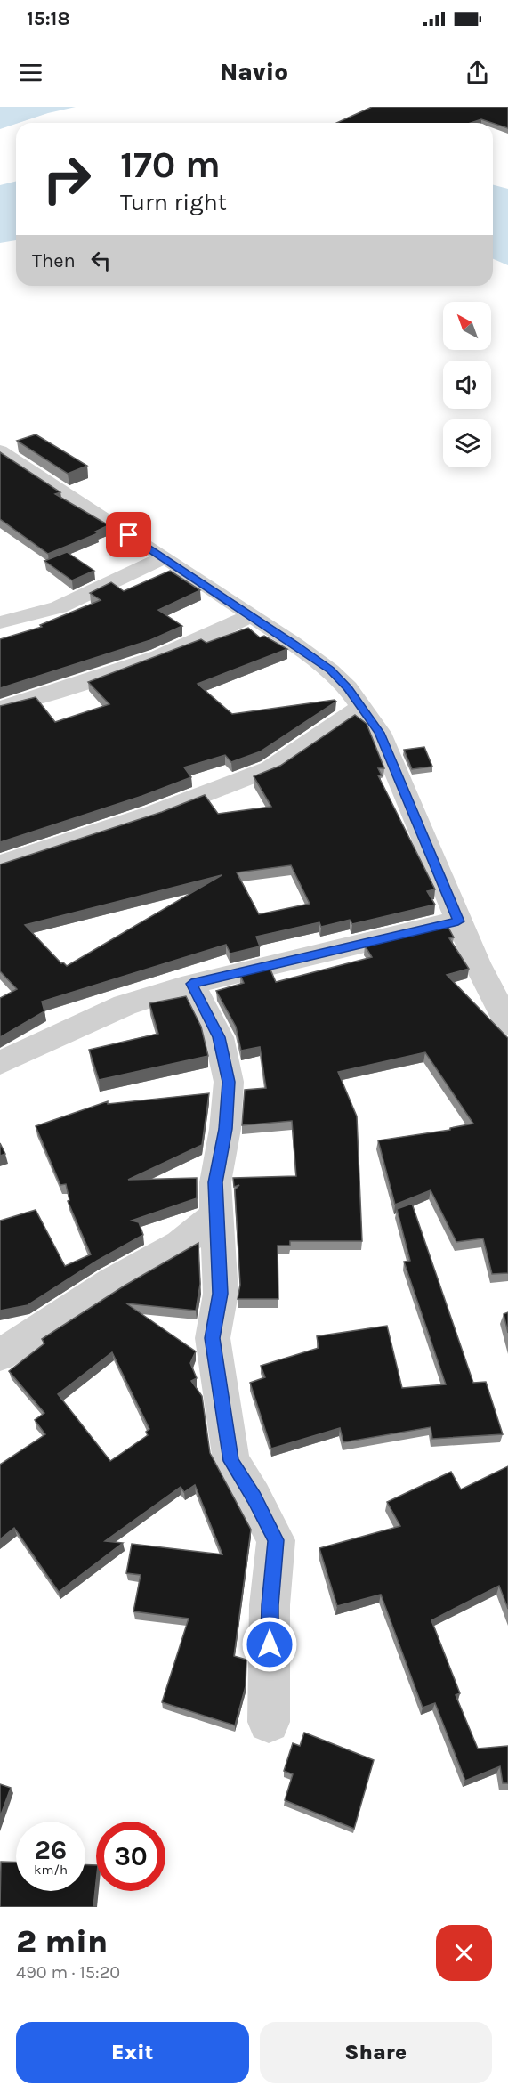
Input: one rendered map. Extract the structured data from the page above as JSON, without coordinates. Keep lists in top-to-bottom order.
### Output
{
  "north": "top left",
  "page": {
    "status": "15:18",
    "header": "Navio",
    "turn": ["170 m", "Turn right"],
    "then": "Then",
    "speed": "26 km/h",
    "limit": "30",
    "heading": ["2 min", "490 m · 15:20"],
    "buttons": ["Exit", "Share"]
  }
}
